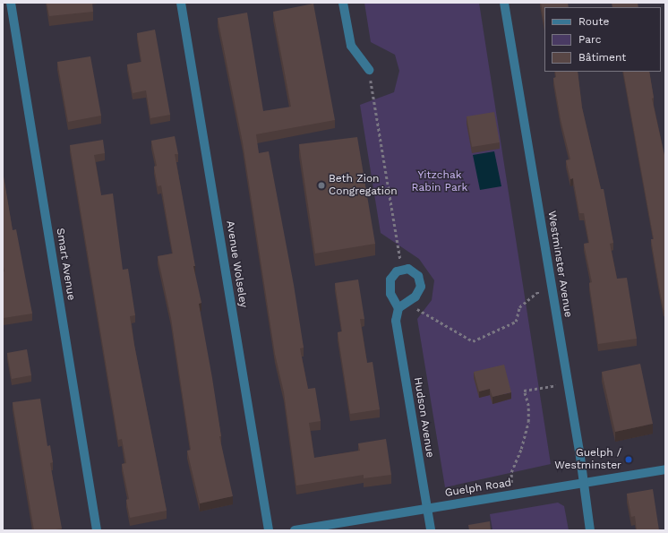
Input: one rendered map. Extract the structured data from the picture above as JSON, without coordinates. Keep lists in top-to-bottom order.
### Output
{
  "streets": {
    "street": [
      "Smart Avenue",
      "Avenue Wolseley",
      "Westminster Avenue",
      "Hudson Avenue",
      "Guelph Road"
    ]
  },
  "crossings": [
    ["Westminster Avenue", "Guelph Road"],
    ["Hudson Avenue", "Guelph Road"]
  ],
  "parks": ["Yitzchak Rabin Park"],
  "places": ["Beth Zion Congregation", "Guelph / Westminster"],
  "legend": ["Route", "Parc", "Bâtiment"]
}
